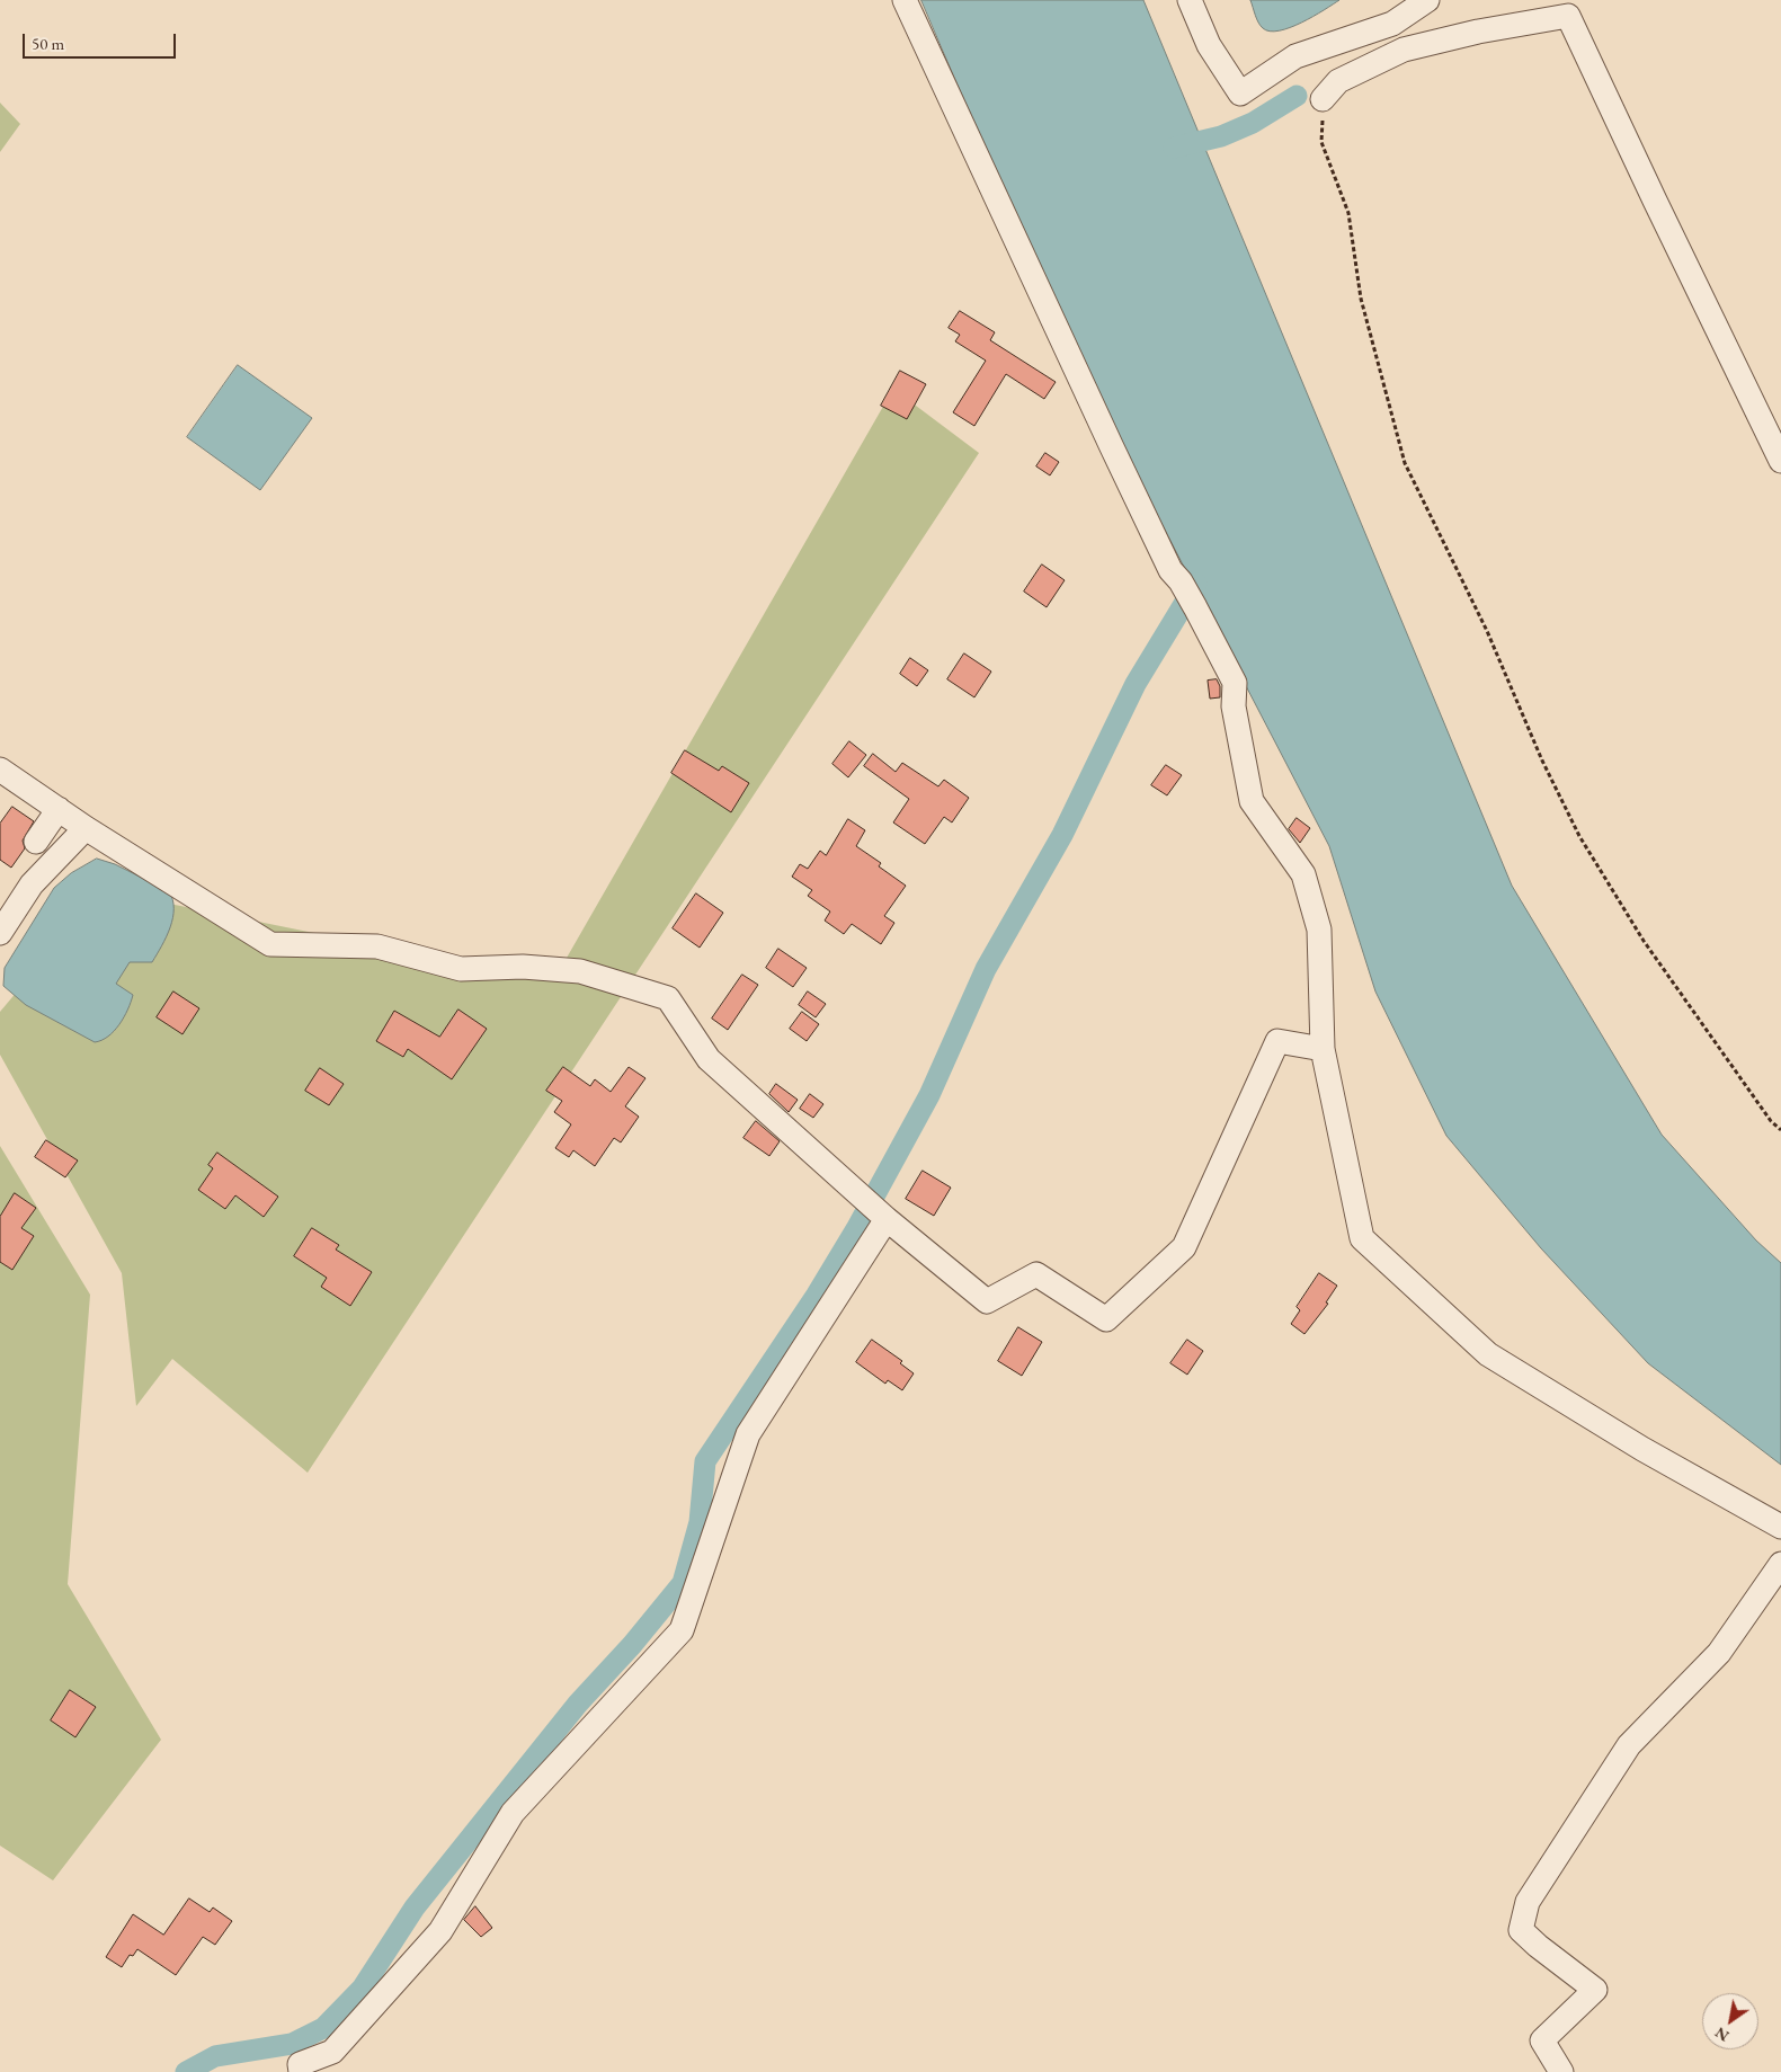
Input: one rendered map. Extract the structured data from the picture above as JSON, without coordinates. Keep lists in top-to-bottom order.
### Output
{
  "scale_bar": "50 m",
  "north": "bottom left"
}
